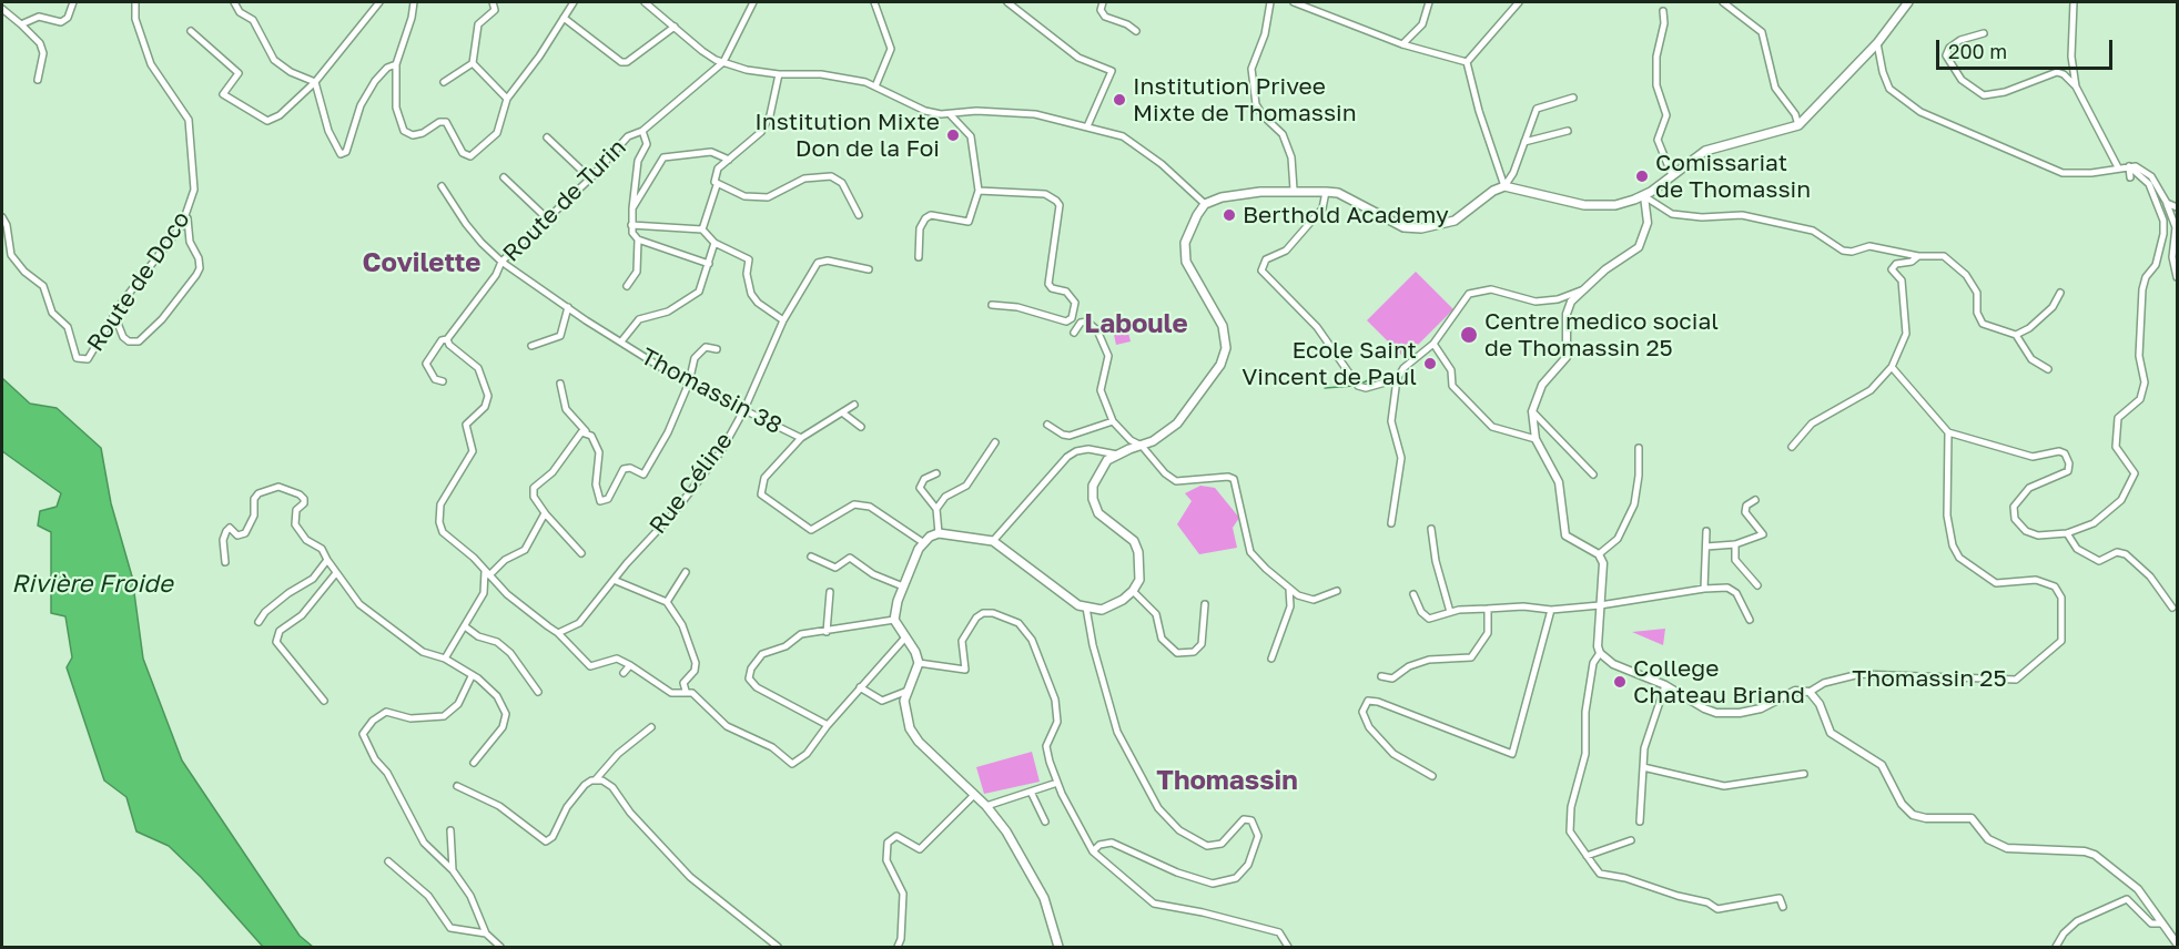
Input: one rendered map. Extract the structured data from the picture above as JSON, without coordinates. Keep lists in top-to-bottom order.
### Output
{
  "streets": {
    "street": [
      "Route de Turin",
      "Route de Doco",
      "Thomassin 38",
      "Rue Céline",
      "Thomassin 25"
    ]
  },
  "crossings": [
    ["Route de Turin", "Thomassin 38"],
    ["Thomassin 38", "Rue Céline"]
  ],
  "districts": ["Covilette", "Laboule", "Thomassin"],
  "water": ["Rivière Froide"],
  "places": [
    "Institution Privee Mixte de Thomassin",
    "Institution Mixte Don de la Foi",
    "Comissariat de Thomassin",
    "Berthold Academy",
    "Centre medico social de Thomassin 25",
    "Ecole Saint Vincent de Paul",
    "College Chateau Briand"
  ],
  "scale_bar": "200 m"
}
